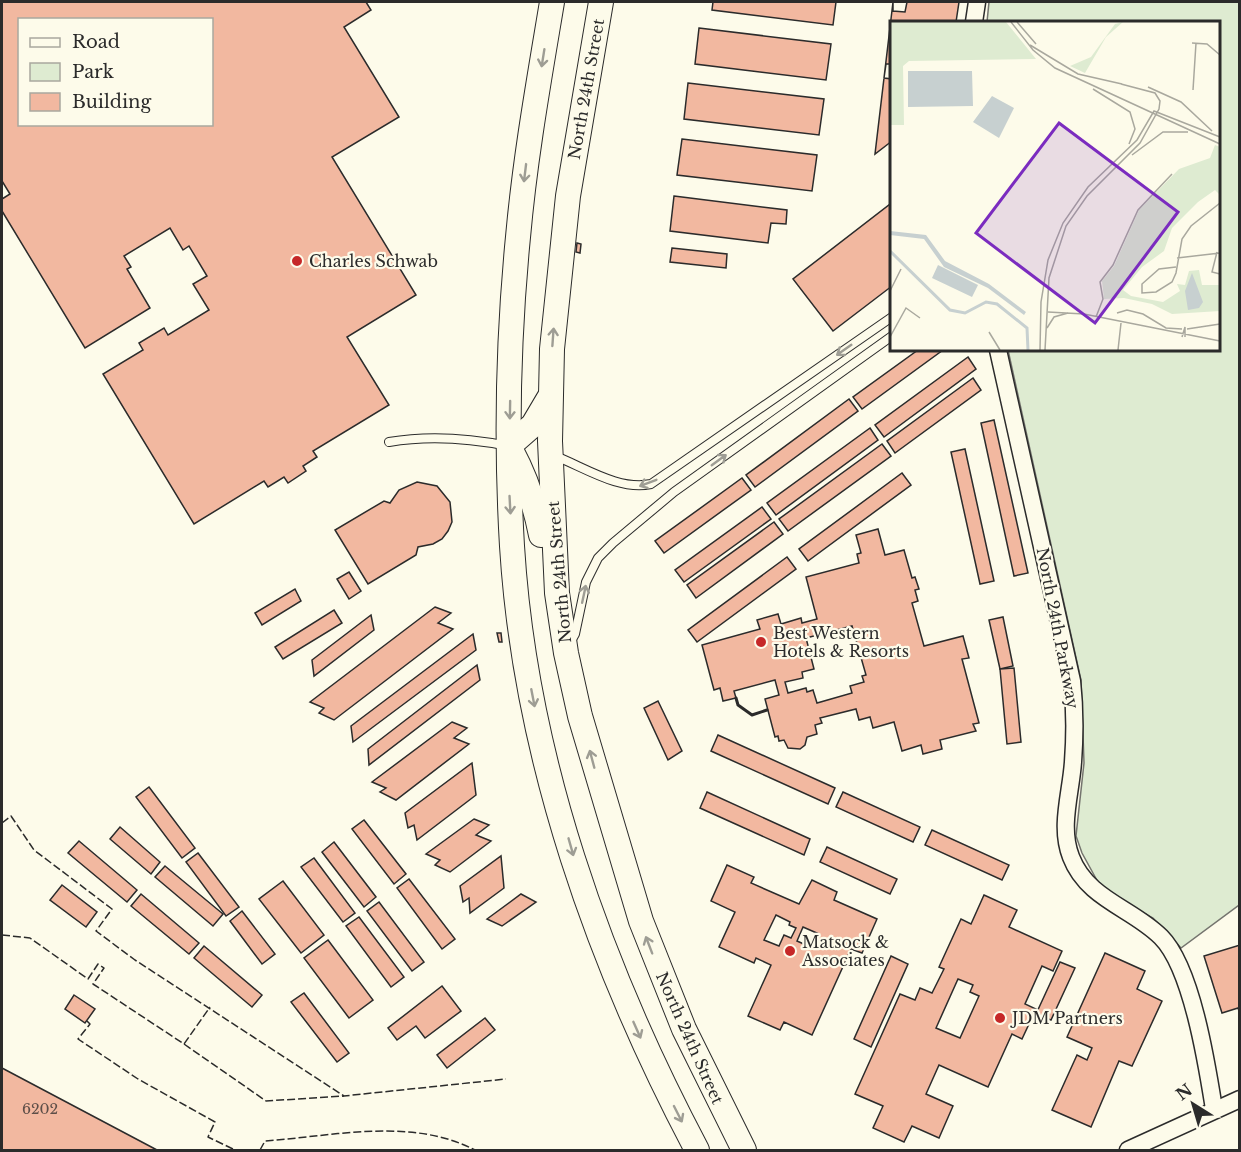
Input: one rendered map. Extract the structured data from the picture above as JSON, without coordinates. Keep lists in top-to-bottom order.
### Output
{
  "streets": {
    "main road": ["North 24th Street"],
    "street": ["North 24th Parkway"]
  },
  "places": [
    "Charles Schwab",
    "Best Western Hotels & Resorts",
    "Matsock & Associates",
    "JDM Partners"
  ],
  "house_numbers": ["6202"],
  "legend": ["Road", "Park", "Building"],
  "north": "top left"
}
